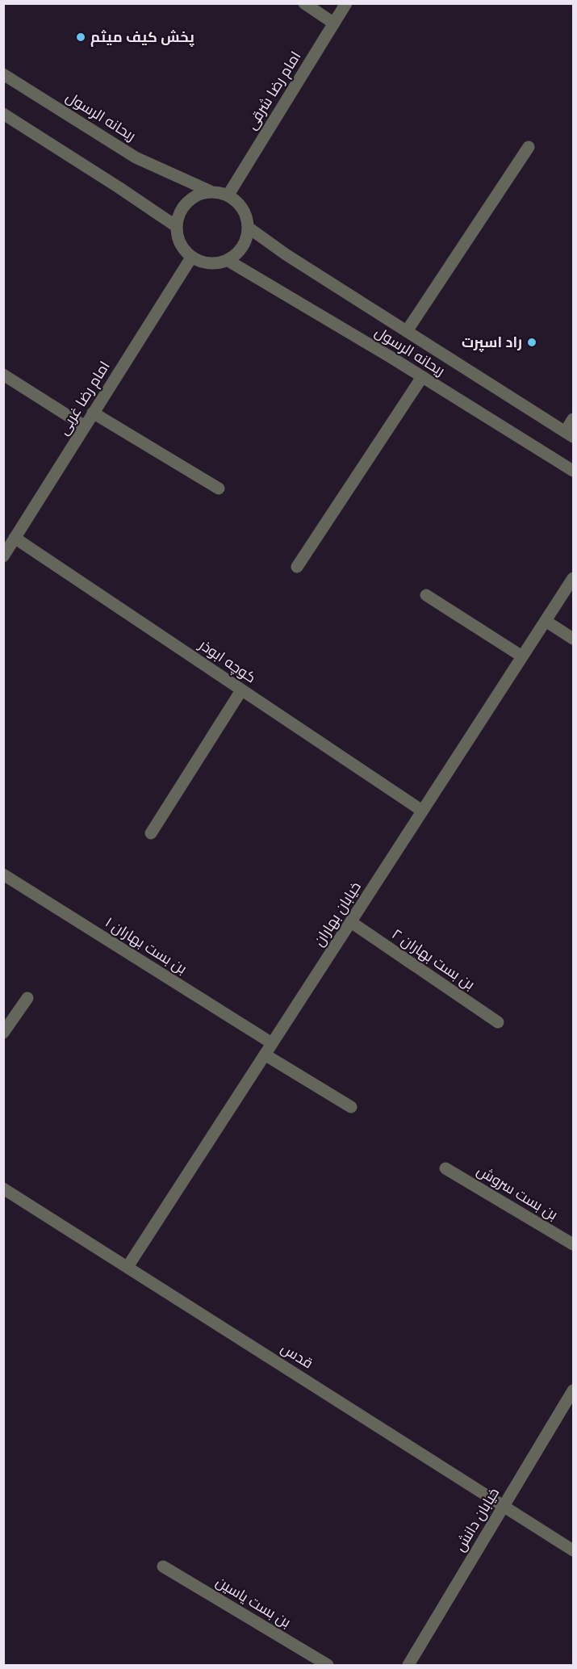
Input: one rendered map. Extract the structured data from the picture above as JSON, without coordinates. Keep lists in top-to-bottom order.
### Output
{
  "streets": {
    "street": [
      "امام رضا شرقی",
      "ریحانه الرسول",
      "امام رضا غربی",
      "کوچه ابوذر",
      "خیابان بهاران",
      "بن بست بهاران ۱",
      "بن بست بهاران ۲",
      "بن بست سروش",
      "قدس",
      "خیابان دانش",
      "بن بست یاسین"
    ]
  },
  "crossings": [
    ["امام رضا شرقی", "ریحانه الرسول"],
    ["امام رضا شرقی", "امام رضا غربی"],
    ["ریحانه الرسول", "امام رضا غربی"],
    ["امام رضا غربی", "کوچه ابوذر"],
    ["کوچه ابوذر", "خیابان بهاران"],
    ["خیابان بهاران", "بن بست بهاران ۱"],
    ["خیابان بهاران", "بن بست بهاران ۲"],
    ["خیابان بهاران", "قدس"],
    ["قدس", "خیابان دانش"]
  ],
  "places": ["پخش کیف میثم", "راد اسپرت"]
}
